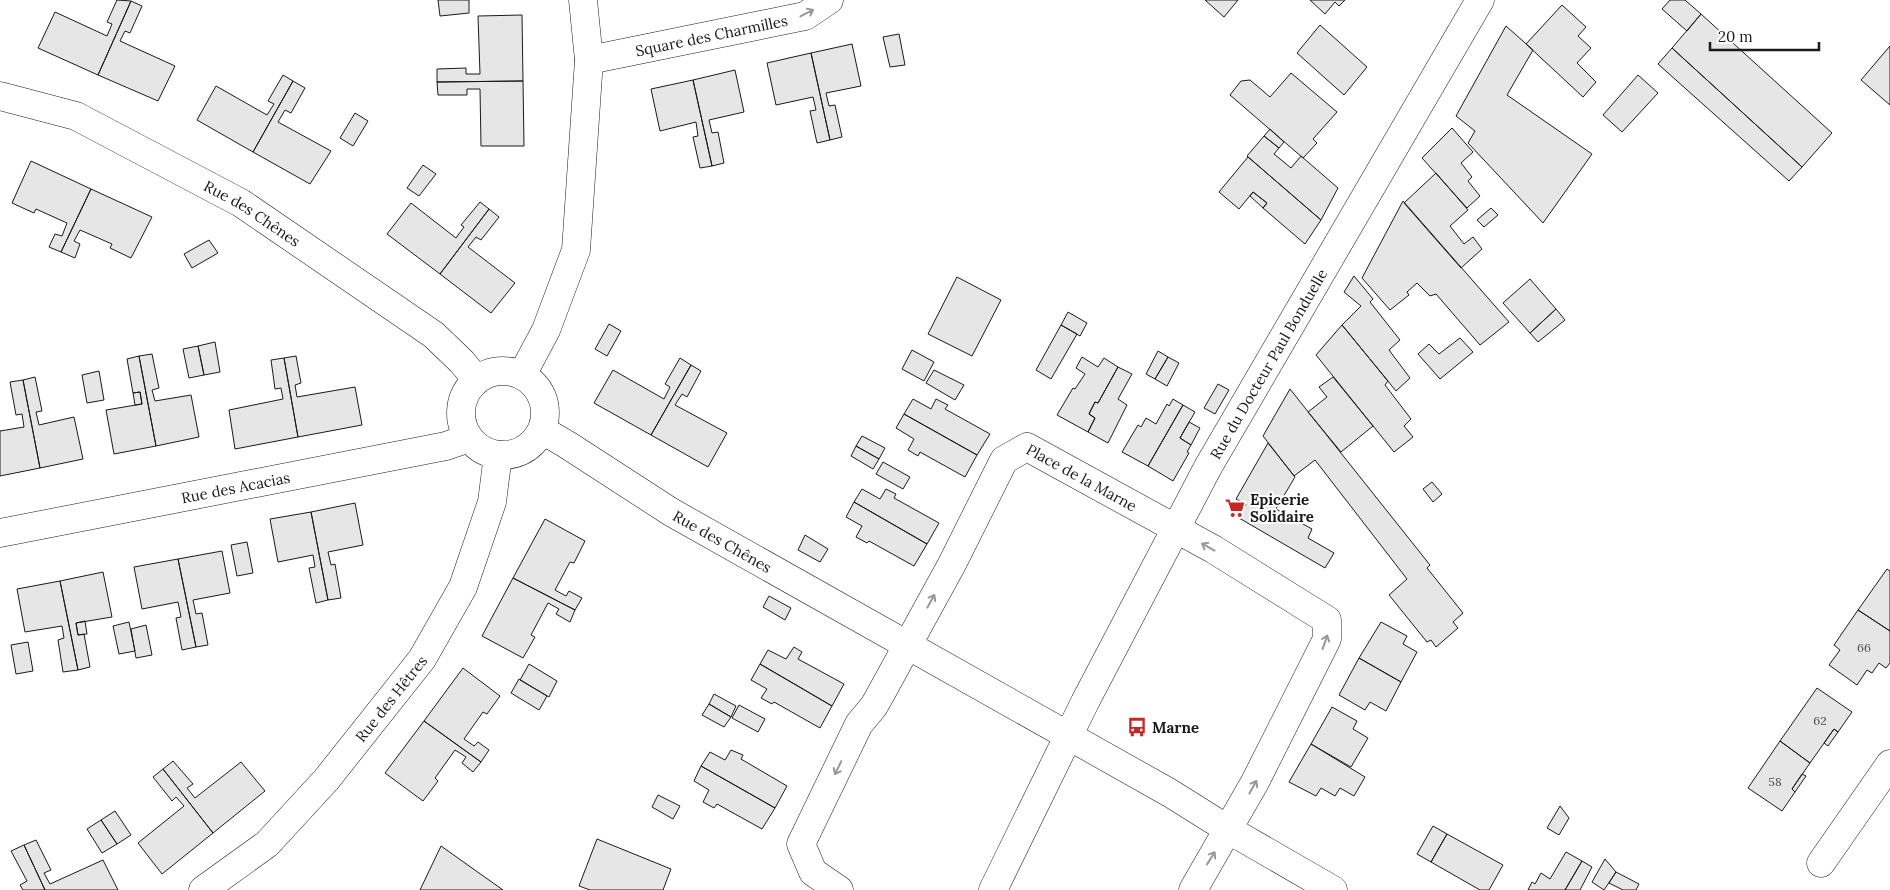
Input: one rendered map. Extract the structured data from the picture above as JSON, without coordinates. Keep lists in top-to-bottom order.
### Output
{
  "streets": {
    "street": [
      "Square des Charmilles",
      "Rue des Chênes",
      "Rue du Docteur Paul Bonduelle",
      "Place de la Marne",
      "Rue des Acacias",
      "Rue des Hêtres"
    ]
  },
  "crossings": [
    ["Rue des Chênes", "Rue du Docteur Paul Bonduelle"],
    ["Rue des Chênes", "Place de la Marne"],
    ["Rue des Chênes", "Rue des Acacias"],
    ["Rue des Chênes", "Rue des Hêtres"],
    ["Rue du Docteur Paul Bonduelle", "Place de la Marne"],
    ["Rue des Acacias", "Rue des Hêtres"]
  ],
  "one_way": ["Square des Charmilles"],
  "places": {
    "supermarket": ["Epicerie Solidaire"],
    "bus stop": ["Marne"]
  },
  "house_numbers": ["66", "62", "58"],
  "scale_bar": "20 m"
}
